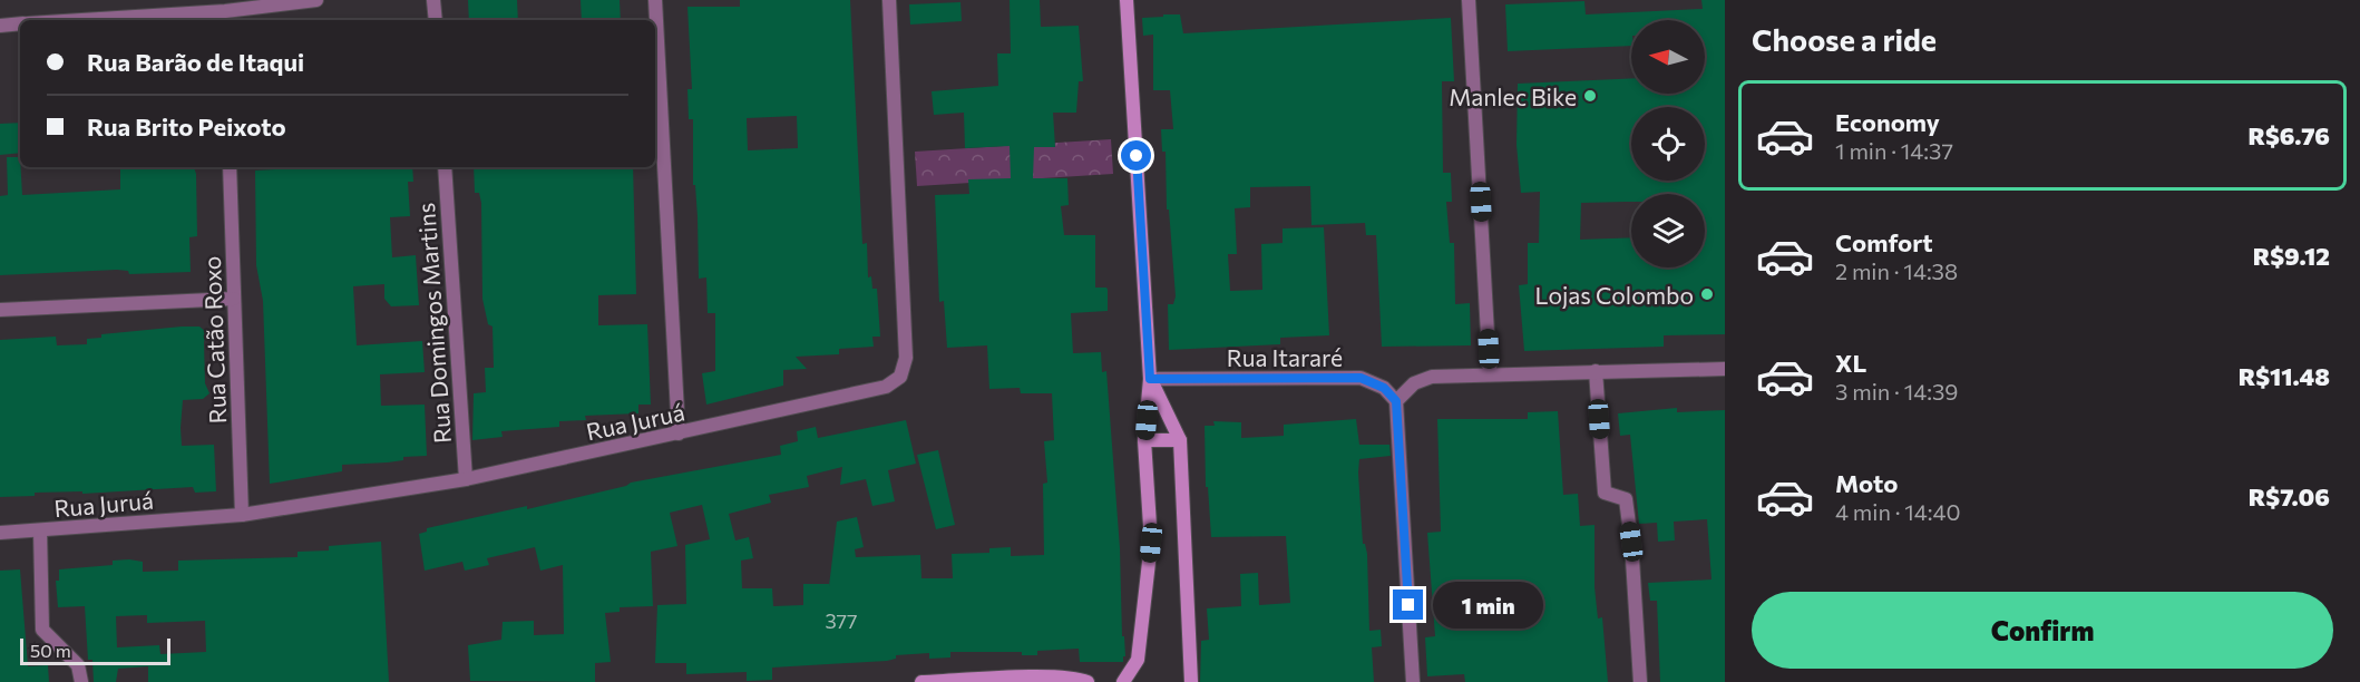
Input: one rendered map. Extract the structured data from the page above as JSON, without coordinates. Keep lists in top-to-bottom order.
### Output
{
  "streets": {
    "street": [
      "Rua Domingos Martins",
      "Rua Catão Roxo",
      "Rua Itararé",
      "Rua Juruá"
    ]
  },
  "crossings": [
    ["Rua Domingos Martins", "Rua Juruá"],
    ["Rua Catão Roxo", "Rua Juruá"]
  ],
  "places": ["Manlec Bike", "Lojas Colombo"],
  "house_numbers": ["377"],
  "scale_bar": "50 m",
  "north": "left",
  "page": {
    "heading": "Choose a ride",
    "banner": ["Rua Barão de Itaqui", "Rua Brito Peixoto"],
    "list": [
      {
        "name": "Economy",
        "note": "1 min · 14:37",
        "value": "R$6.76"
      },
      {
        "name": "Comfort",
        "note": "2 min · 14:38",
        "value": "R$9.12"
      },
      {
        "name": "XL",
        "note": "3 min · 14:39",
        "value": "R$11.48"
      },
      {
        "name": "Moto",
        "note": "4 min · 14:40",
        "value": "R$7.06"
      }
    ],
    "buttons": "Confirm",
    "bubble": "1 min",
    "scale": "50 m"
  }
}
